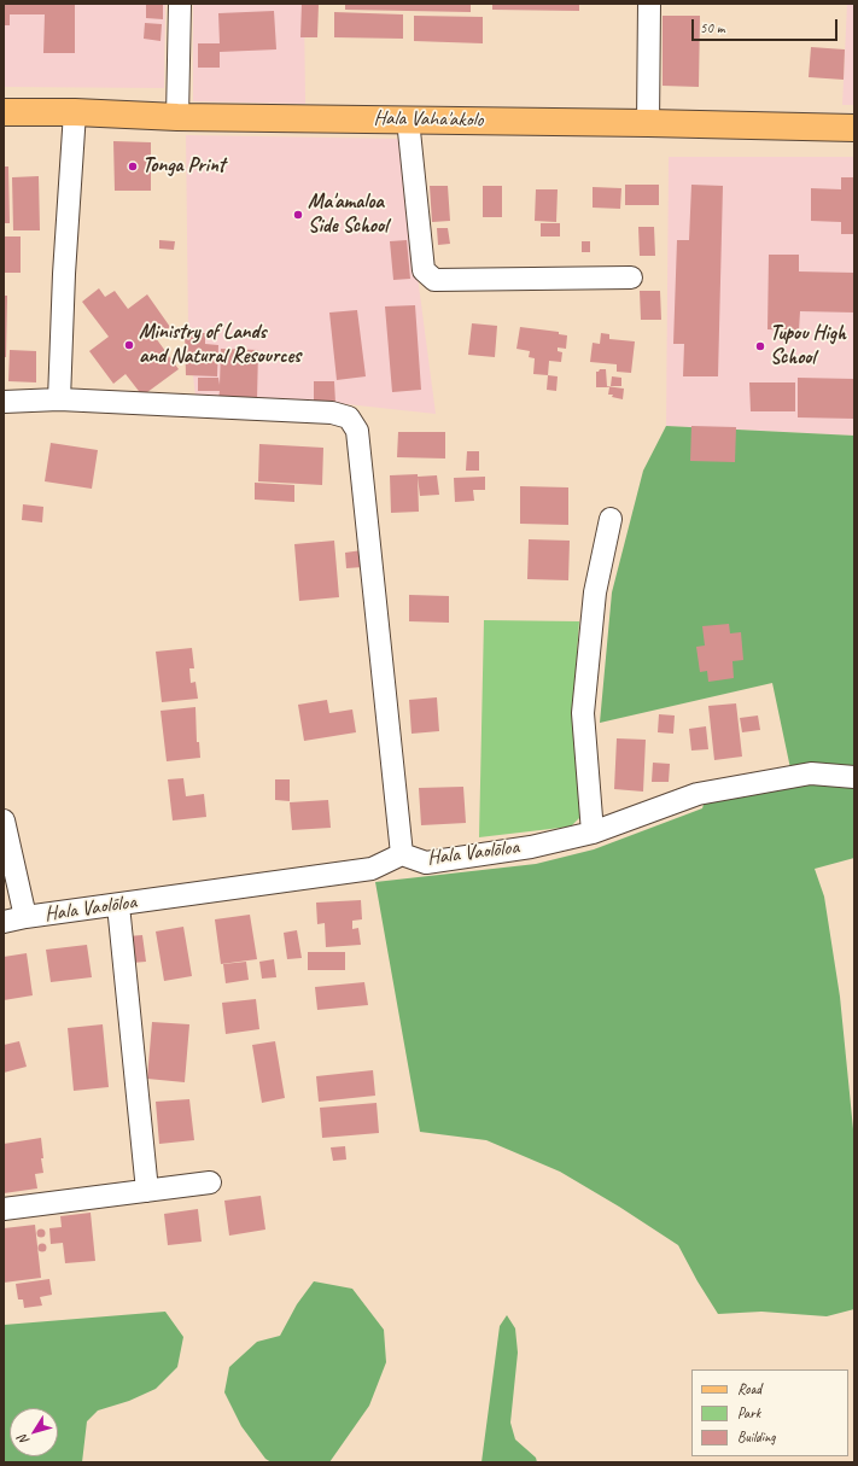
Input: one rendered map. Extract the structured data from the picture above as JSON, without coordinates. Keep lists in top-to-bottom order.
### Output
{
  "streets": {
    "main road": ["Hala Vaha'akolo"],
    "street": ["Hala Vaolōloa"]
  },
  "places": [
    "Tonga Print",
    "Ma'amaloa Side School",
    "Ministry of Lands and Natural Resources",
    "Tupou High School"
  ],
  "legend": ["Road", "Park", "Building"],
  "scale_bar": "50 m",
  "north": "bottom left"
}
